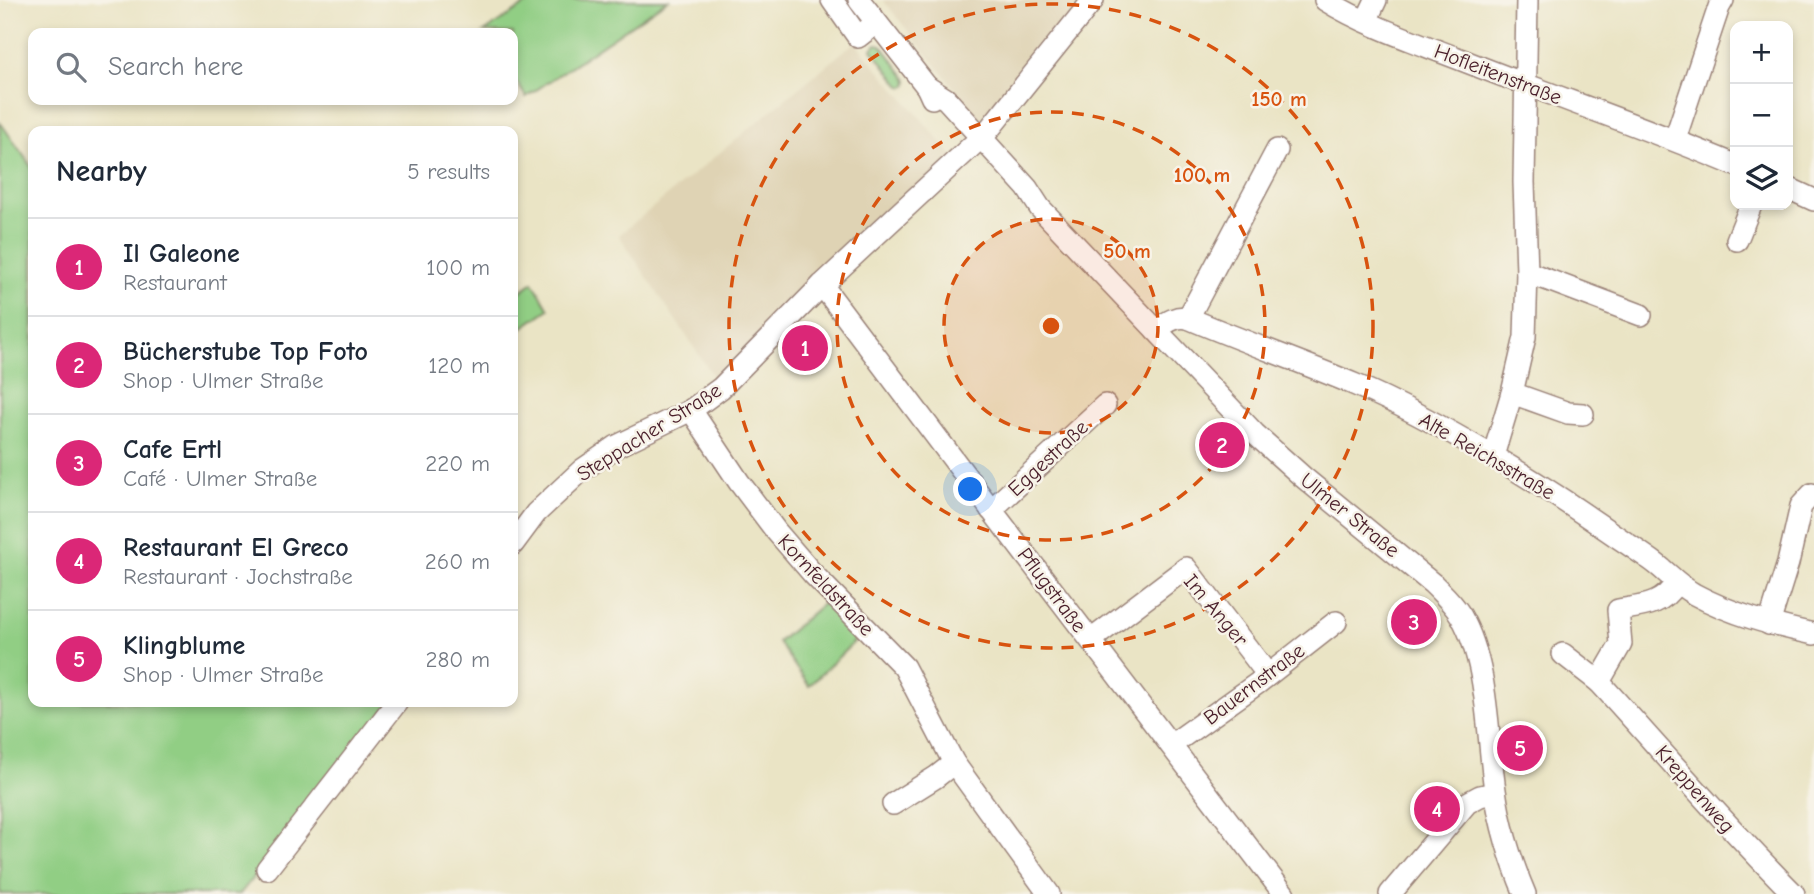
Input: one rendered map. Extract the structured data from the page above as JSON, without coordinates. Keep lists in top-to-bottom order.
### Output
{
  "streets": {
    "street": [
      "Hofleitenstraße",
      "Steppacher Straße",
      "Alte Reichsstraße",
      "Eggestraße",
      "Ulmer Straße",
      "Kornfeldstraße",
      "Pflugstraße",
      "Im Anger",
      "Bauernstraße",
      "Kreppenweg"
    ]
  },
  "crossings": [
    ["Steppacher Straße", "Ulmer Straße"],
    ["Steppacher Straße", "Kornfeldstraße"],
    ["Steppacher Straße", "Pflugstraße"],
    ["Eggestraße", "Pflugstraße"],
    ["Pflugstraße", "Im Anger"],
    ["Pflugstraße", "Bauernstraße"],
    ["Im Anger", "Bauernstraße"]
  ],
  "page": {
    "map_buttons": ["+", "−"],
    "search": "Search here",
    "heading": ["Nearby", "5 results"],
    "list": [
      {
        "mark": "1",
        "name": "Il Galeone",
        "note": "Restaurant",
        "value": "100 m"
      },
      {
        "mark": "2",
        "name": "Bücherstube Top Foto",
        "note": "Shop · Ulmer Straße",
        "value": "120 m"
      },
      {
        "mark": "3",
        "name": "Cafe Ertl",
        "note": "Café · Ulmer Straße",
        "value": "220 m"
      },
      {
        "mark": "4",
        "name": "Restaurant El Greco",
        "note": "Restaurant · Jochstraße",
        "value": "260 m"
      },
      {
        "mark": "5",
        "name": "Klingblume",
        "note": "Shop · Ulmer Straße",
        "value": "280 m"
      }
    ],
    "pins": [
      "1",
      "2",
      "3",
      "5",
      "4"
    ]
  },
  "rings": ["150 m", "100 m", "50 m"]
}
